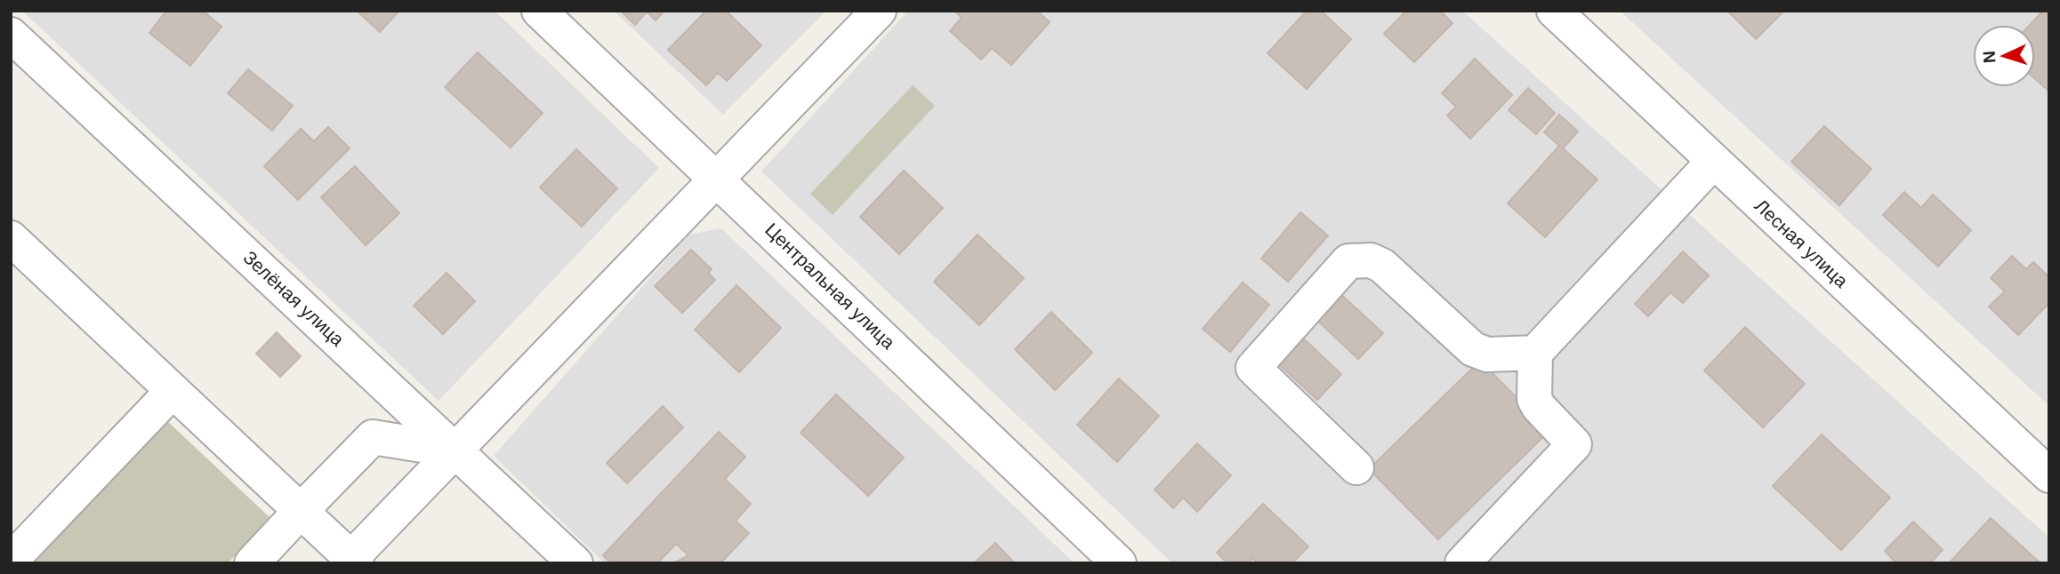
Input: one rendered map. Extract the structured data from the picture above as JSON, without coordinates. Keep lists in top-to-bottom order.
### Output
{
  "streets": {
    "street": ["Лесная улица", "Центральная улица", "Зелёная улица"]
  },
  "north": "left"
}
